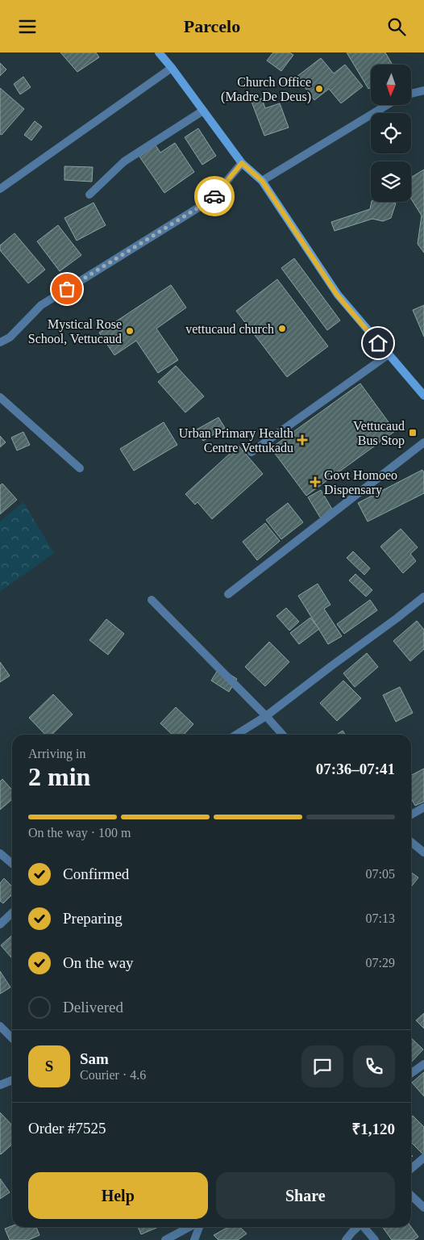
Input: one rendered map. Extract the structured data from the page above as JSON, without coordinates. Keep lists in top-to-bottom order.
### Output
{
  "places": {
    "other": ["Church Office (Madre De Deus)", "vettucaud church", "Mystical Rose School, Vettucaud"],
    "transit": ["Vettucaud Bus Stop"],
    "health": ["Urban Primary Health Centre Vettukadu", "Govt Homoeo Dispensary"]
  },
  "north": "bottom",
  "page": {
    "header": "Parcelo",
    "heading": ["2 min", "Arriving in", "07:36–07:41"],
    "panel": [
      "Sam",
      "Courier · 4.6",
      "Order #7525",
      "₹1,120"
    ],
    "bar": "On the way · 100 m",
    "list": [
      ["Confirmed", "07:05"],
      ["Preparing", "07:13"],
      ["On the way", "07:29"],
      "Delivered"
    ],
    "round": "S",
    "buttons": ["Help", "Share"]
  }
}
